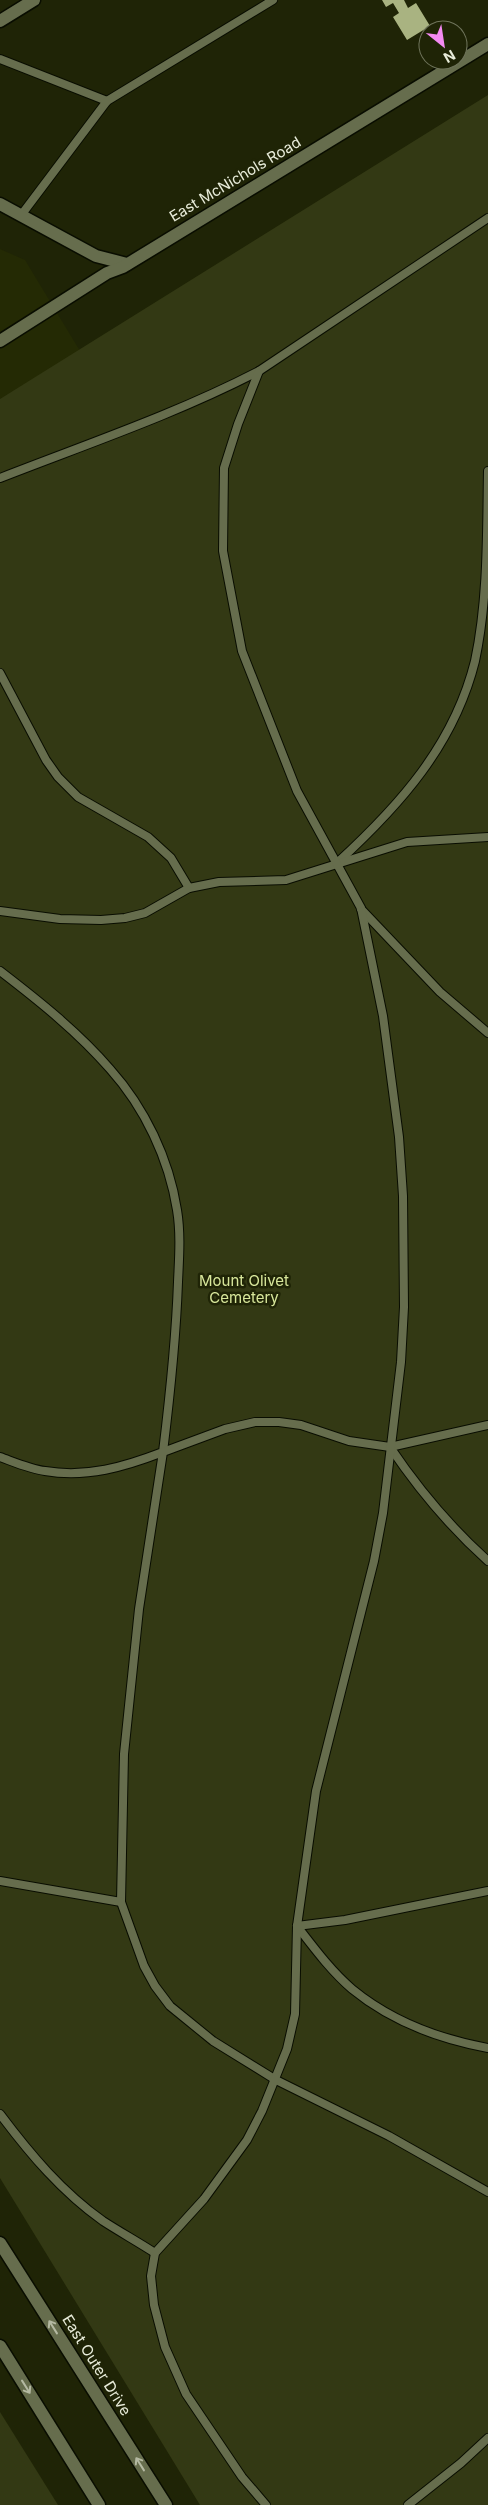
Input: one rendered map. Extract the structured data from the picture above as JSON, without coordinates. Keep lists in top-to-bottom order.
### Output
{
  "streets": {
    "street": ["East McNichols Road", "East Outer Drive"]
  },
  "parks": ["Mount Olivet Cemetery"],
  "north": "bottom right"
}
